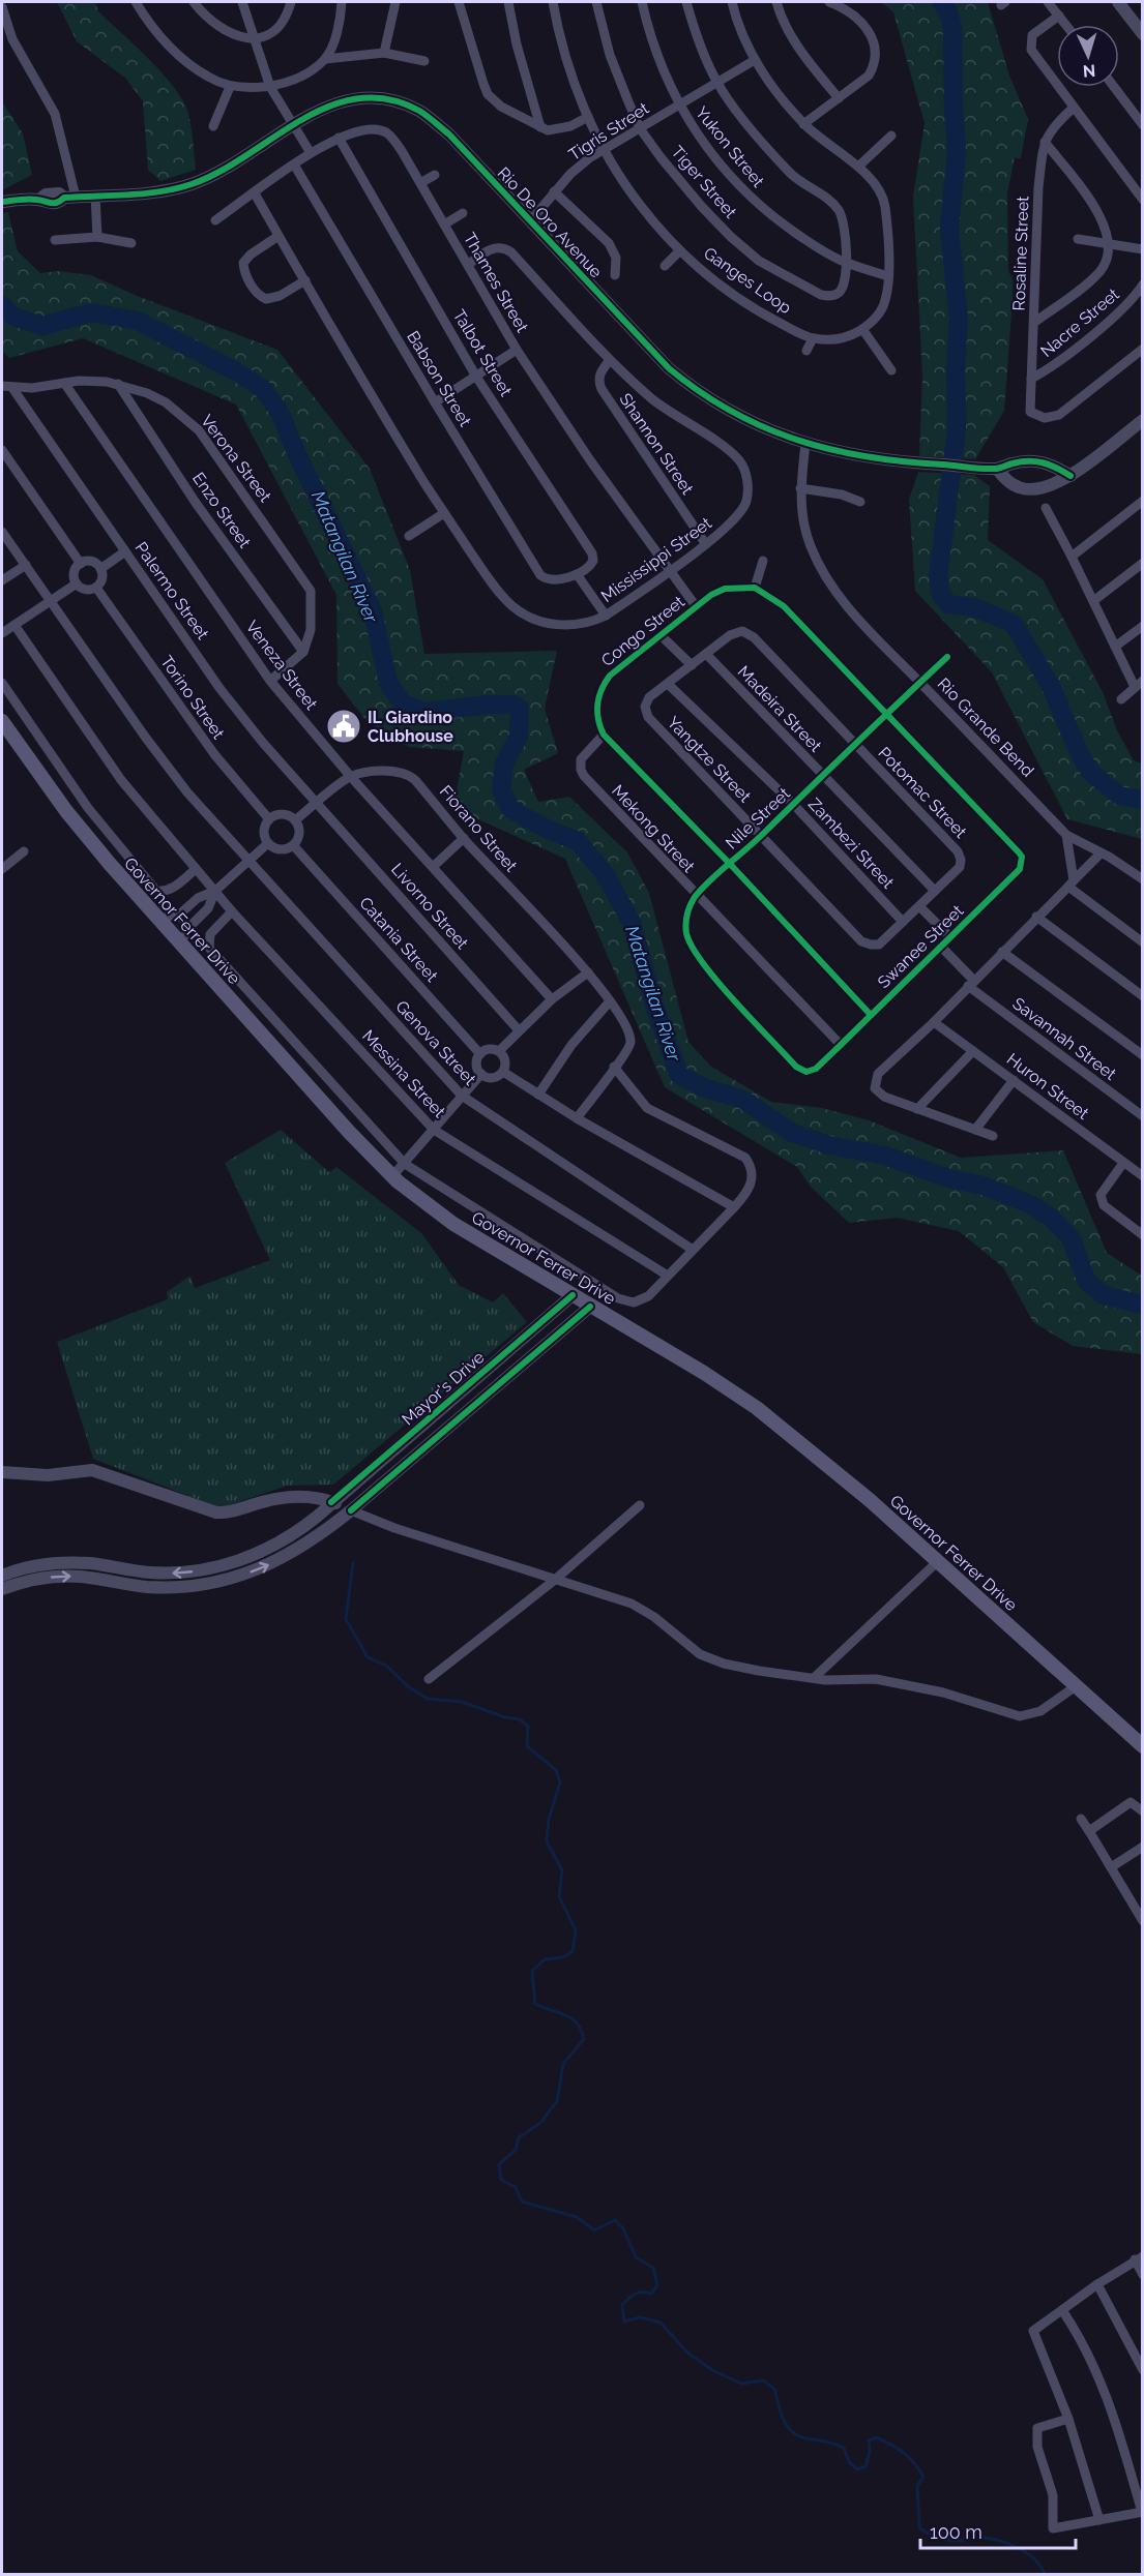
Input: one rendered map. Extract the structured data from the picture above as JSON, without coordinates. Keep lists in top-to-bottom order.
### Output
{
  "streets": {
    "main road": ["Governor Ferrer Drive"],
    "street": [
      "Tigris Street",
      "Yukon Street",
      "Tiger Street",
      "Rio De Oro Avenue",
      "Rosaline Street",
      "Ganges Loop",
      "Thames Street",
      "Nacre Street",
      "Talbot Street",
      "Babson Street",
      "Shannon Street",
      "Verona Street",
      "Enzo Street",
      "Mississippi Street",
      "Palermo Street",
      "Congo Street",
      "Veneza Street",
      "Torino Street",
      "Madeira Street",
      "Rio Grande Bend",
      "Yangtze Street",
      "Potomac Street",
      "Nile Street",
      "Fiorano Street",
      "Mekong Street",
      "Zambezi Street",
      "Livorno Street",
      "Catania Street",
      "Swanee Street",
      "Savannah Street",
      "Genova Street",
      "Messina Street",
      "Huron Street",
      "Mayor's Drive"
    ]
  },
  "crossings": [
    ["Tigris Street", "Yukon Street"],
    ["Tigris Street", "Tiger Street"],
    ["Tigris Street", "Rio De Oro Avenue"],
    ["Tigris Street", "Ganges Loop"],
    ["Yukon Street", "Tiger Street"],
    ["Yukon Street", "Ganges Loop"],
    ["Rio De Oro Avenue", "Rio Grande Bend"],
    ["Rosaline Street", "Nacre Street"],
    ["Thames Street", "Talbot Street"],
    ["Thames Street", "Babson Street"],
    ["Thames Street", "Mississippi Street"],
    ["Thames Street", "Congo Street"],
    ["Talbot Street", "Babson Street"],
    ["Shannon Street", "Mississippi Street"],
    ["Verona Street", "Enzo Street"],
    ["Verona Street", "Palermo Street"],
    ["Verona Street", "Veneza Street"],
    ["Palermo Street", "Fiorano Street"],
    ["Palermo Street", "Livorno Street"],
    ["Congo Street", "Mekong Street"],
    ["Veneza Street", "Fiorano Street"],
    ["Torino Street", "Fiorano Street"],
    ["Torino Street", "Catania Street"],
    ["Madeira Street", "Yangtze Street"],
    ["Madeira Street", "Potomac Street"],
    ["Madeira Street", "Nile Street"],
    ["Rio Grande Bend", "Nile Street"],
    ["Yangtze Street", "Potomac Street"],
    ["Yangtze Street", "Nile Street"],
    ["Yangtze Street", "Zambezi Street"],
    ["Potomac Street", "Nile Street"],
    ["Potomac Street", "Zambezi Street"],
    ["Nile Street", "Mekong Street"],
    ["Nile Street", "Zambezi Street"],
    ["Nile Street", "Swanee Street"],
    ["Fiorano Street", "Livorno Street"],
    ["Fiorano Street", "Catania Street"],
    ["Mekong Street", "Swanee Street"],
    ["Governor Ferrer Drive", "Mayor's Drive"],
    ["Swanee Street", "Savannah Street"]
  ],
  "water": ["Matangilan River"],
  "places": {
    "public building": ["IL Giardino Clubhouse"]
  },
  "scale_bar": "100 m",
  "north": "bottom"
}
